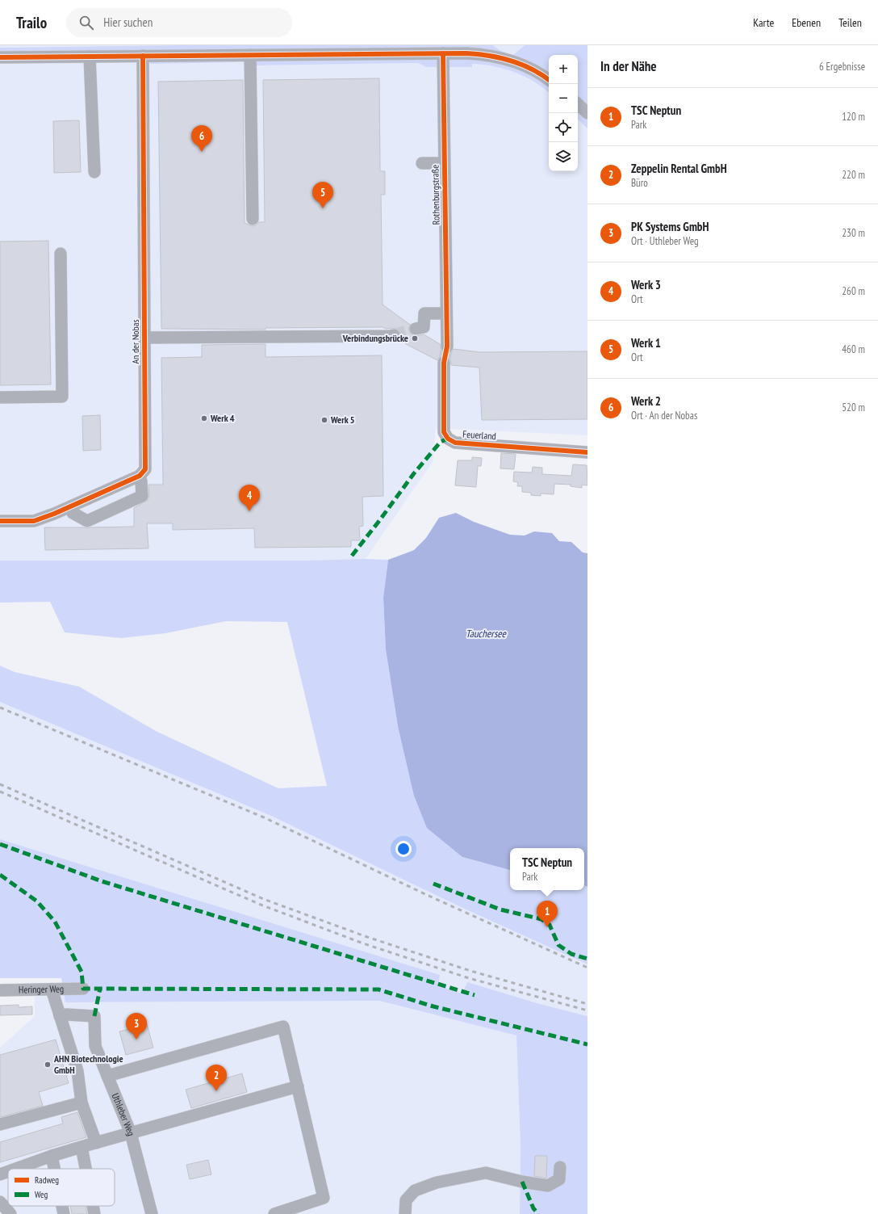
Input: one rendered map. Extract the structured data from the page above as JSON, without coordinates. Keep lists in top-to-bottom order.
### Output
{
  "streets": {
    "street": [
      "Rothenburgstraße",
      "An der Nobas",
      "Feuerland",
      "Heringer Weg",
      "Uthleber Weg"
    ]
  },
  "water": ["Tauchersee"],
  "places": [
    "Verbindungsbrücke",
    "Werk 4",
    "Werk 5",
    "AHN Biotechnologie GmbH"
  ],
  "legend": ["Radweg", "Weg"],
  "page": {
    "header": "Trailo",
    "search": "Hier suchen",
    "nav": ["Karte", "Ebenen", "Teilen"],
    "heading": ["In der Nähe", "6 Ergebnisse"],
    "map_buttons": ["+", "−"],
    "list": [
      {
        "mark": "1",
        "name": "TSC Neptun",
        "note": "Park",
        "value": "120 m"
      },
      {
        "mark": "2",
        "name": "Zeppelin Rental GmbH",
        "note": "Büro",
        "value": "220 m"
      },
      {
        "mark": "3",
        "name": "PK Systems GmbH",
        "note": "Ort · Uthleber Weg",
        "value": "230 m"
      },
      {
        "mark": "4",
        "name": "Werk 3",
        "note": "Ort",
        "value": "260 m"
      },
      {
        "mark": "5",
        "name": "Werk 1",
        "note": "Ort",
        "value": "460 m"
      },
      {
        "mark": "6",
        "name": "Werk 2",
        "note": "Ort · An der Nobas",
        "value": "520 m"
      }
    ],
    "pins": [
      "6",
      "5",
      "4",
      "1",
      "3",
      "2"
    ],
    "popup": ["TSC Neptun", "Park"]
  }
}
